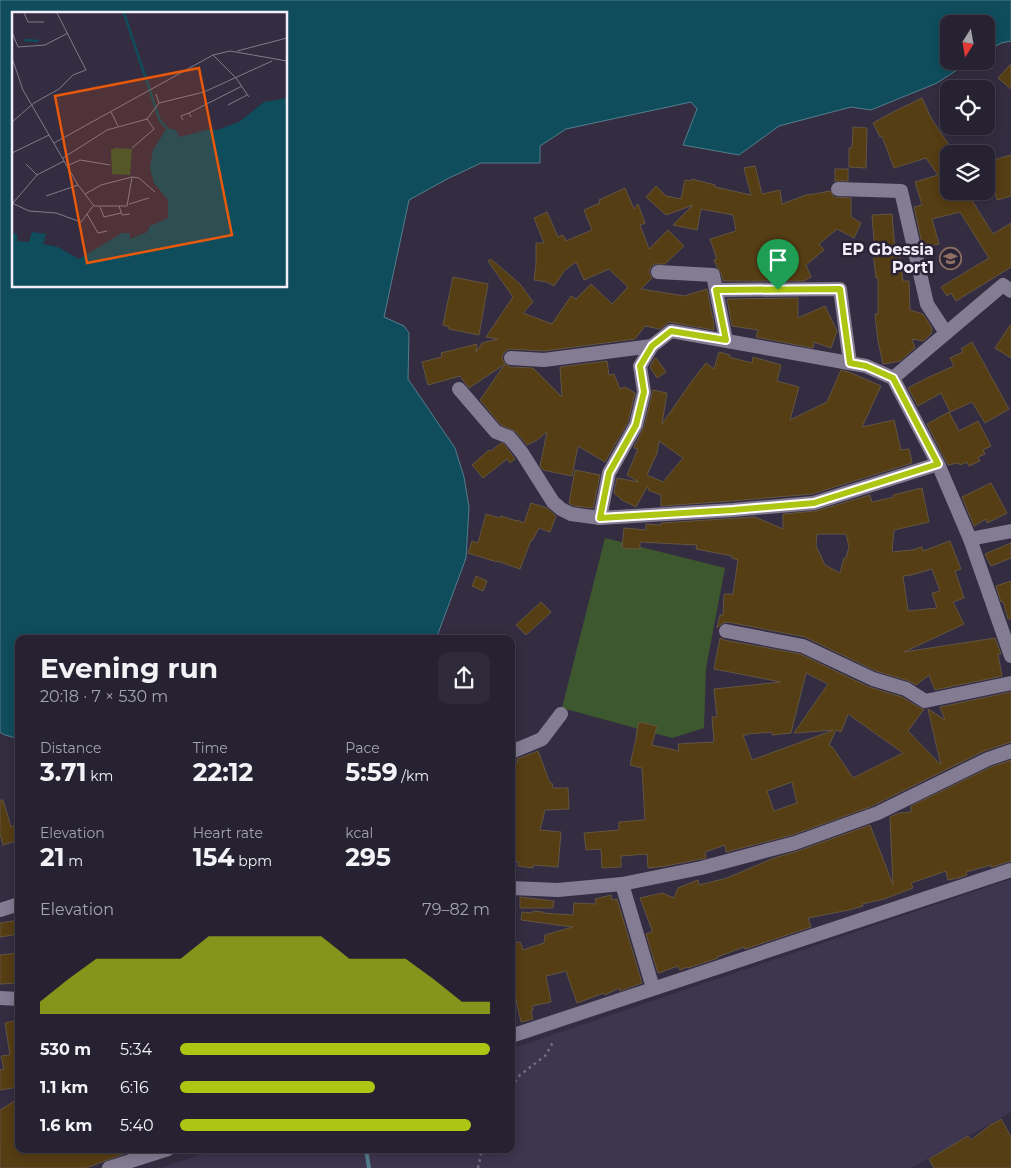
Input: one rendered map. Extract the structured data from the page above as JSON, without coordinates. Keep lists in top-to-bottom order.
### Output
{
  "places": {
    "school or university": ["EP Gbessia Port1"]
  },
  "north": "bottom",
  "page": {
    "heading": ["Evening run", "20:18 · 7 × 530 m"],
    "stats": [
      ["Distance", "3.71 km"],
      ["Time", "22:12"],
      ["Pace", "5:59 /km"],
      ["Elevation", "21 m"],
      ["Heart rate", "154 bpm"],
      ["kcal", "295"]
    ],
    "chart": ["Elevation", "79–82 m"],
    "list": [
      {
        "name": "530 m",
        "note": "5:34"
      },
      {
        "name": "1.1 km",
        "note": "6:16"
      },
      {
        "name": "1.6 km",
        "note": "5:40"
      }
    ]
  }
}
